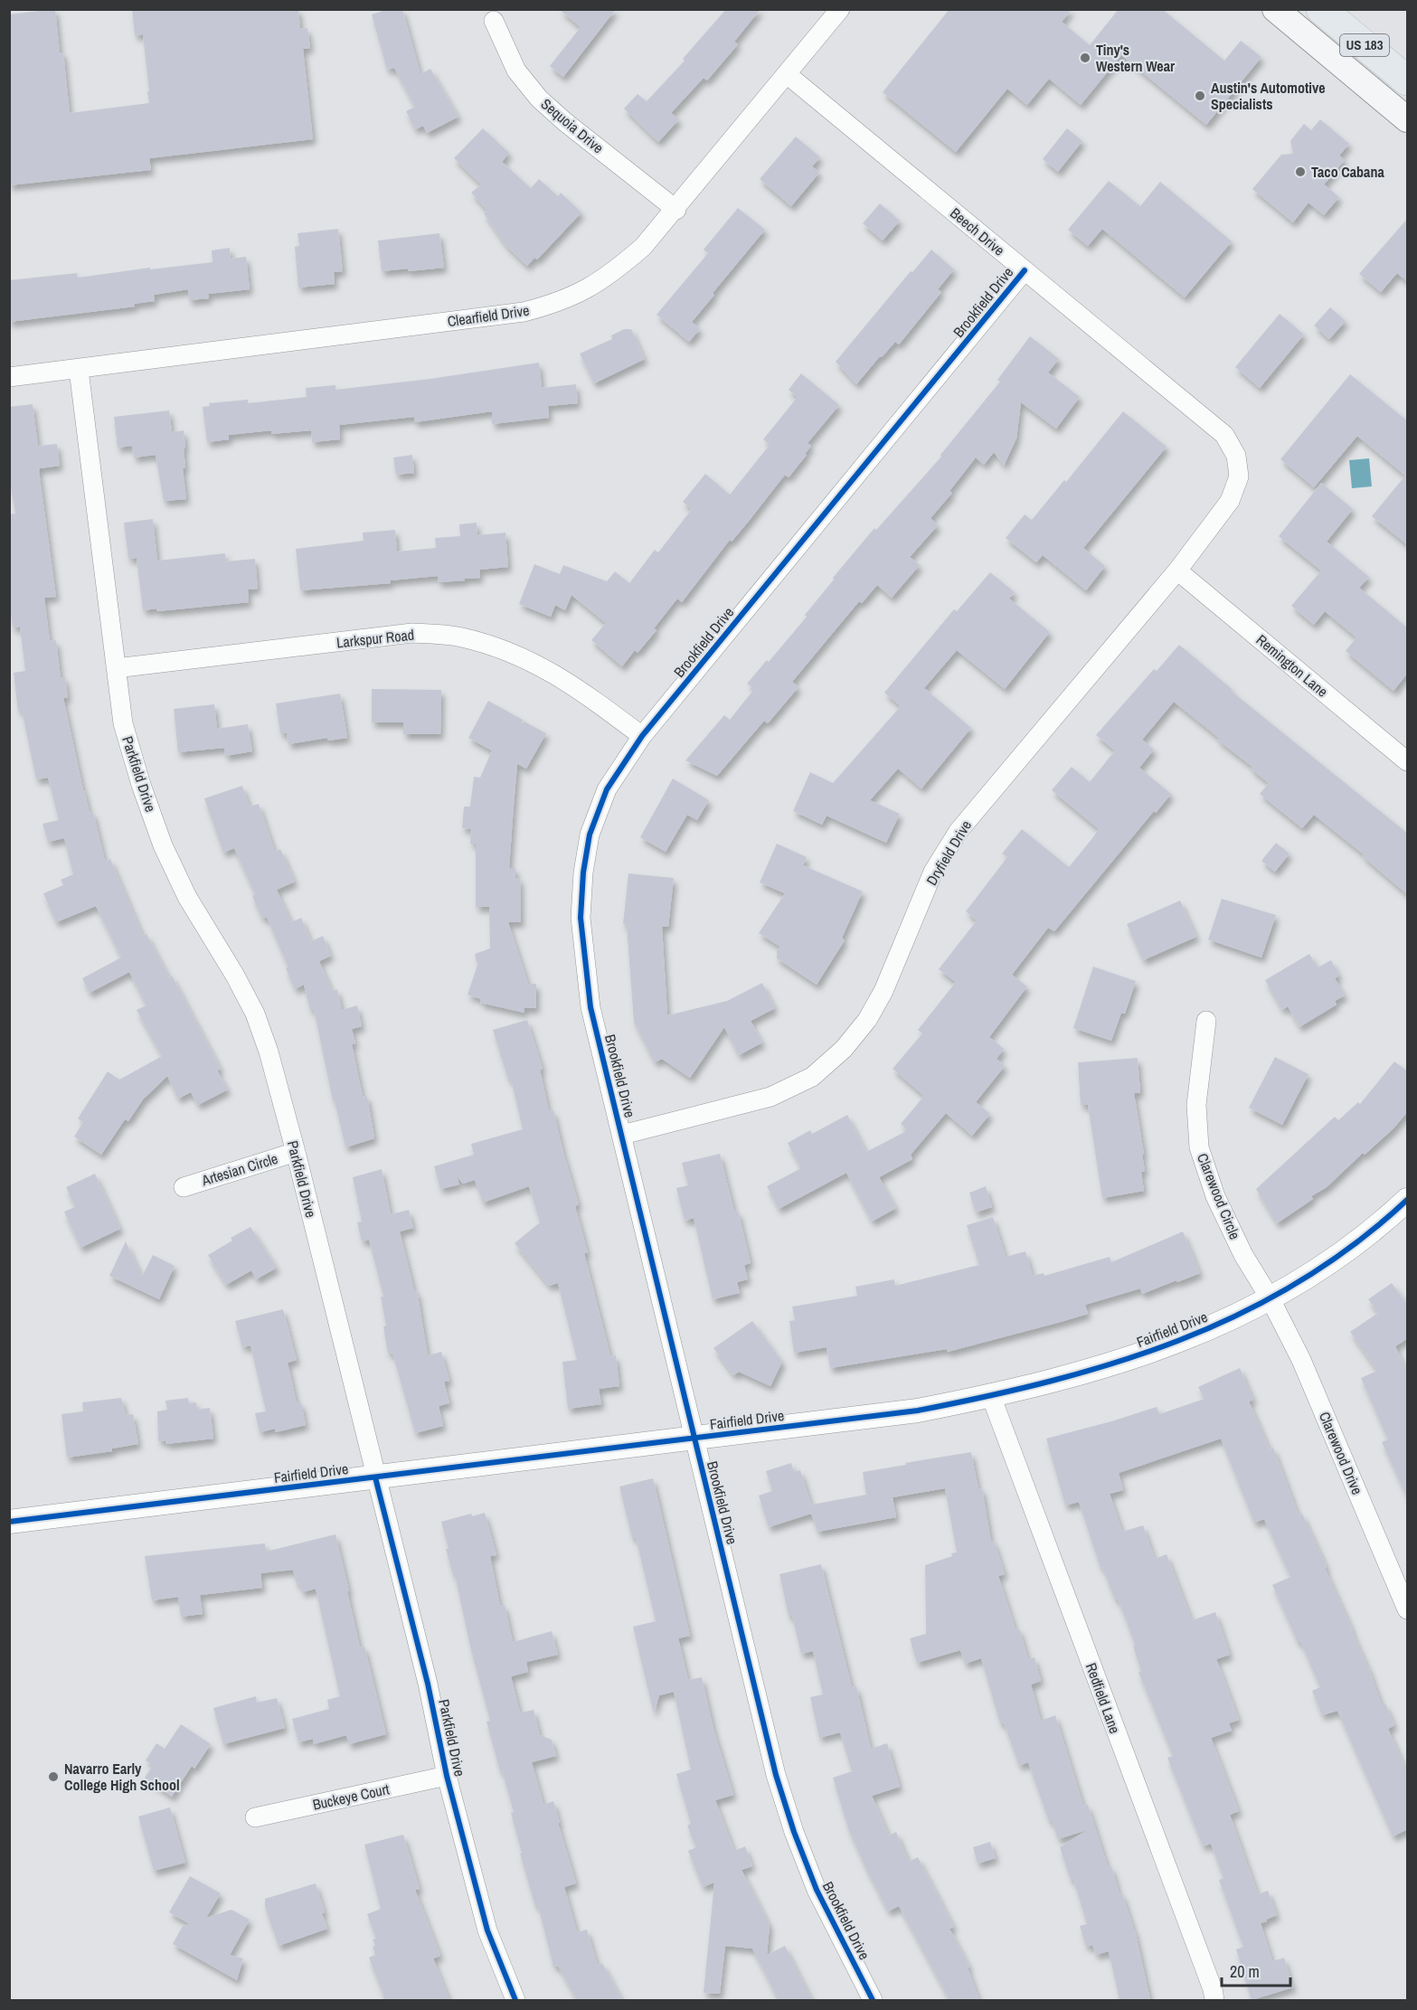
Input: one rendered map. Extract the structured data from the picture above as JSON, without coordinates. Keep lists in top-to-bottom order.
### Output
{
  "streets": {
    "highway": ["US 183"],
    "street": [
      "Sequoia Drive",
      "Beech Drive",
      "Brookfield Drive",
      "Clearfield Drive",
      "Larkspur Road",
      "Remington Lane",
      "Parkfield Drive",
      "Dryfield Drive",
      "Artesian Circle",
      "Clarewood Circle",
      "Fairfield Drive",
      "Clarewood Drive",
      "Redfield Lane",
      "Buckeye Court"
    ]
  },
  "crossings": [
    ["Sequoia Drive", "Clearfield Drive"],
    ["Beech Drive", "Brookfield Drive"],
    ["Beech Drive", "Clearfield Drive"],
    ["Beech Drive", "Dryfield Drive"],
    ["Brookfield Drive", "Larkspur Road"],
    ["Brookfield Drive", "Dryfield Drive"],
    ["Brookfield Drive", "Fairfield Drive"],
    ["Clearfield Drive", "Parkfield Drive"],
    ["Larkspur Road", "Parkfield Drive"],
    ["Remington Lane", "Dryfield Drive"],
    ["Parkfield Drive", "Artesian Circle"],
    ["Parkfield Drive", "Fairfield Drive"],
    ["Parkfield Drive", "Buckeye Court"],
    ["Clarewood Circle", "Fairfield Drive"],
    ["Clarewood Circle", "Clarewood Drive"],
    ["Fairfield Drive", "Clarewood Drive"],
    ["Fairfield Drive", "Redfield Lane"]
  ],
  "places": [
    "Tiny's Western Wear",
    "Austin's Automotive Specialists",
    "Taco Cabana",
    "Navarro Early College High School"
  ],
  "scale_bar": "20 m"
}
